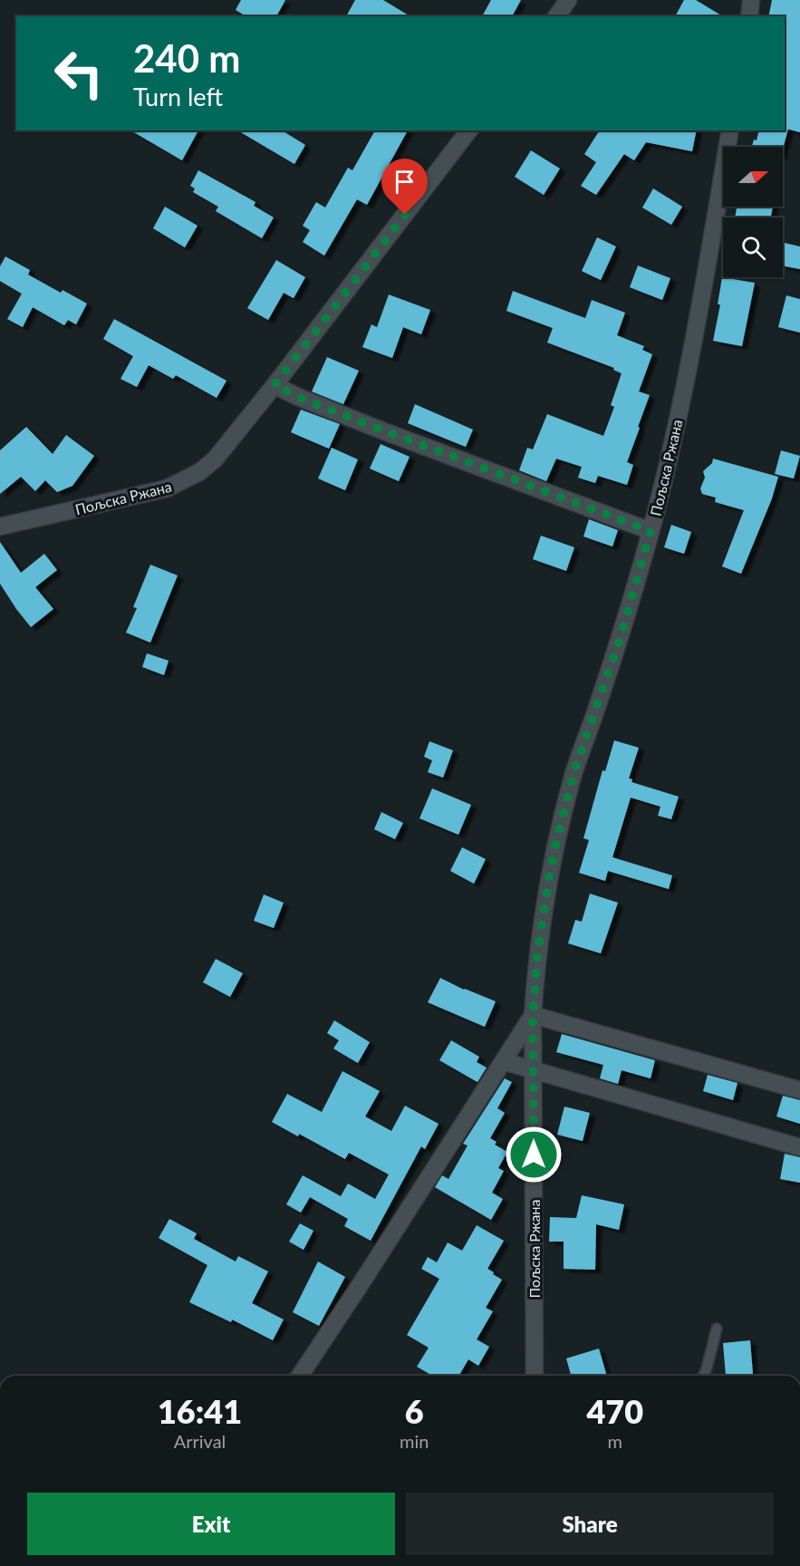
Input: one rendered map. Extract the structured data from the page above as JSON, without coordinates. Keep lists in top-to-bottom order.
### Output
{
  "streets": {
    "street": ["Пољска Ржана"]
  },
  "north": "right",
  "page": {
    "turn": ["240 m", "Turn left"],
    "eta": [
      "16:41",
      "Arrival",
      "6",
      "min",
      "470",
      "m"
    ],
    "buttons": ["Exit", "Share"]
  }
}
